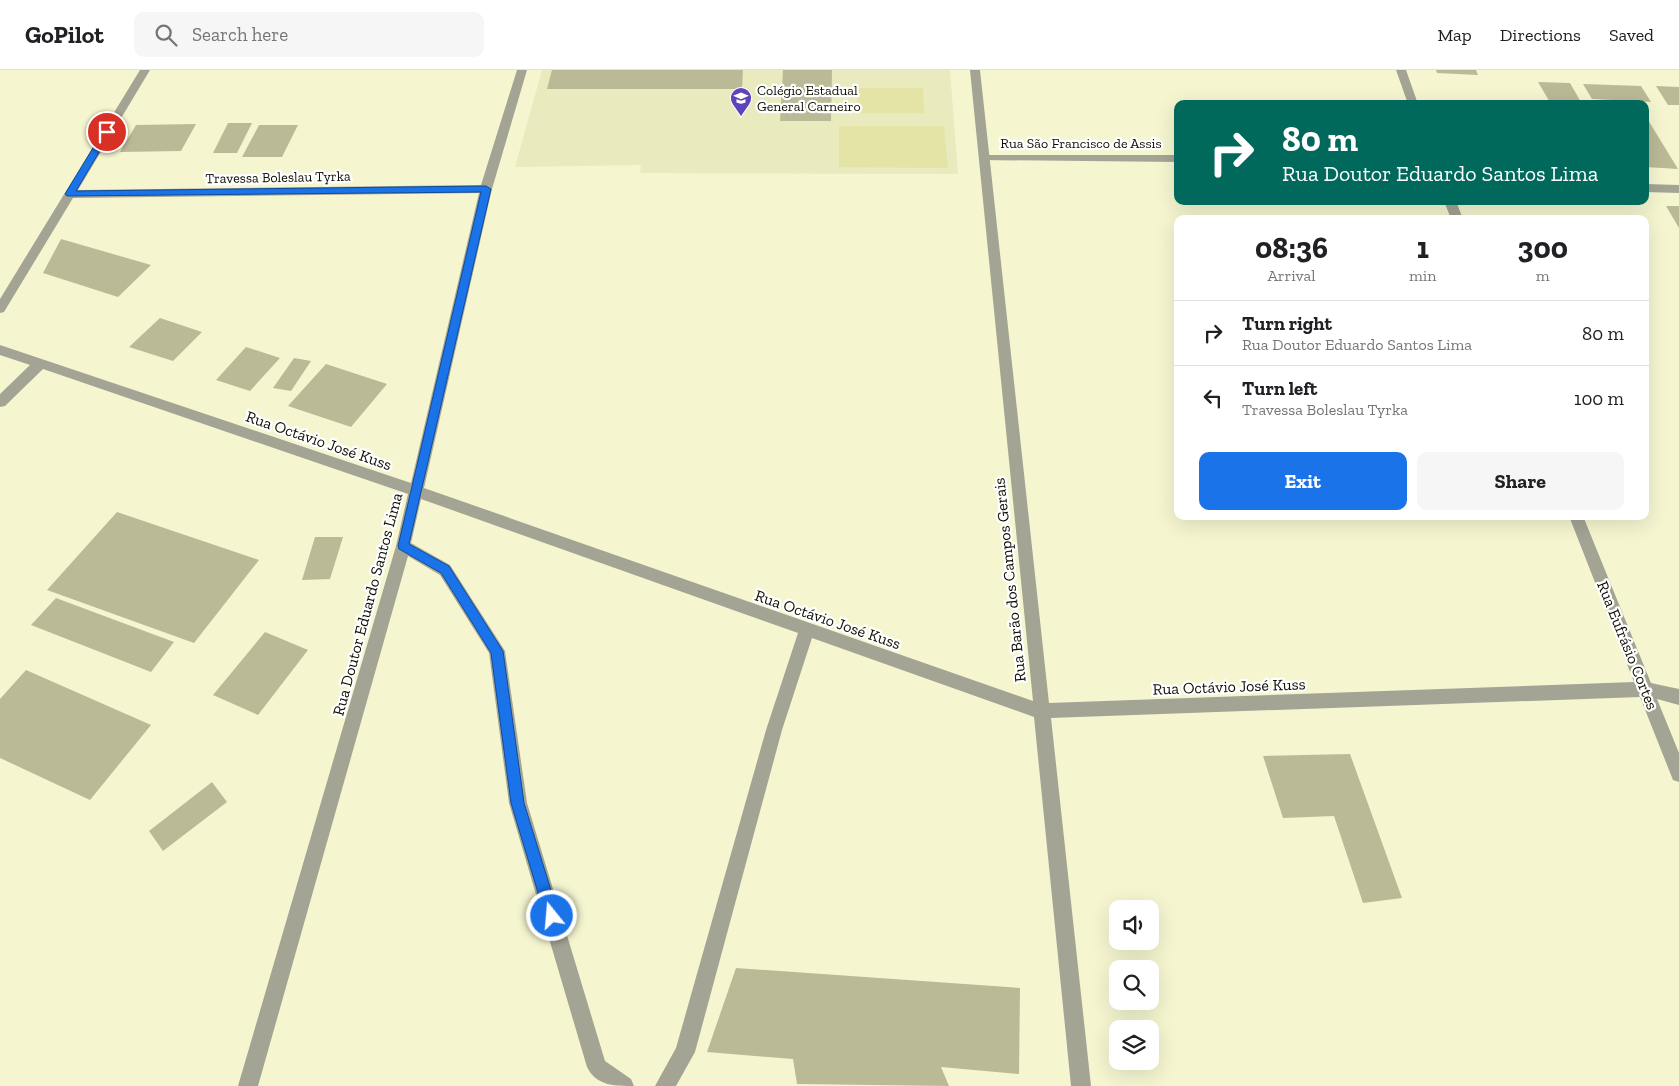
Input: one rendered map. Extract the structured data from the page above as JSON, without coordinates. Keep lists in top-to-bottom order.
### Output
{
  "streets": {
    "street": [
      "Rua São Francisco de Assis",
      "Travessa Boleslau Tyrka",
      "Rua Octávio José Kuss",
      "Rua Barão dos Campos Gerais",
      "Rua Doutor Eduardo Santos Lima",
      "Rua Eufrásio Cortes"
    ]
  },
  "crossings": [
    ["Rua São Francisco de Assis", "Rua Barão dos Campos Gerais"],
    ["Travessa Boleslau Tyrka", "Rua Doutor Eduardo Santos Lima"],
    ["Rua Octávio José Kuss", "Rua Barão dos Campos Gerais"],
    ["Rua Octávio José Kuss", "Rua Doutor Eduardo Santos Lima"],
    ["Rua Octávio José Kuss", "Rua Eufrásio Cortes"]
  ],
  "places": {
    "school or university": ["Colégio Estadual General Carneiro"]
  },
  "page": {
    "header": "GoPilot",
    "search": "Search here",
    "nav": ["Map", "Directions", "Saved"],
    "turn": ["80 m", "Rua Doutor Eduardo Santos Lima"],
    "eta": [
      "08:36",
      "Arrival",
      "1",
      "min",
      "300",
      "m"
    ],
    "list": [
      {
        "name": "Turn right",
        "note": "Rua Doutor Eduardo Santos Lima",
        "value": "80 m"
      },
      {
        "name": "Turn left",
        "note": "Travessa Boleslau Tyrka",
        "value": "100 m"
      }
    ],
    "buttons": ["Exit", "Share"]
  }
}
